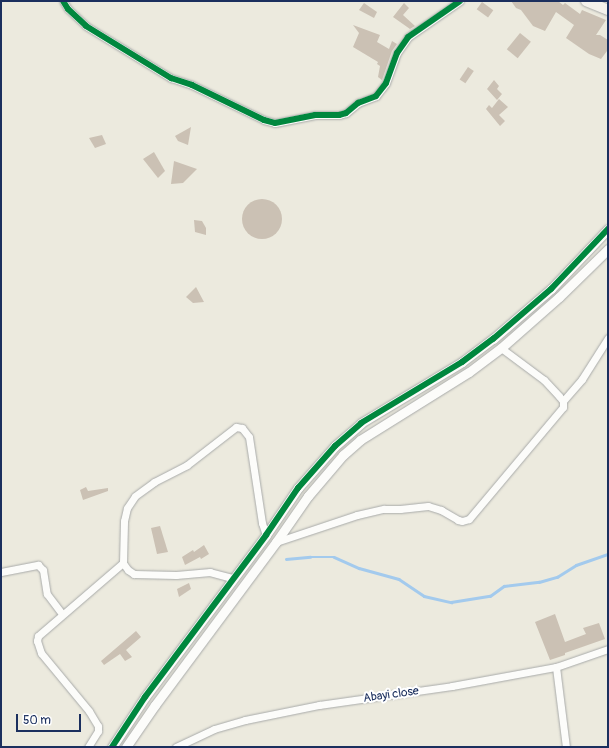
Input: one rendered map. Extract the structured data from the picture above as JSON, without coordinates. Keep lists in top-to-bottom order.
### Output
{
  "streets": {
    "street": ["Abayi close"]
  },
  "scale_bar": "50 m"
}
